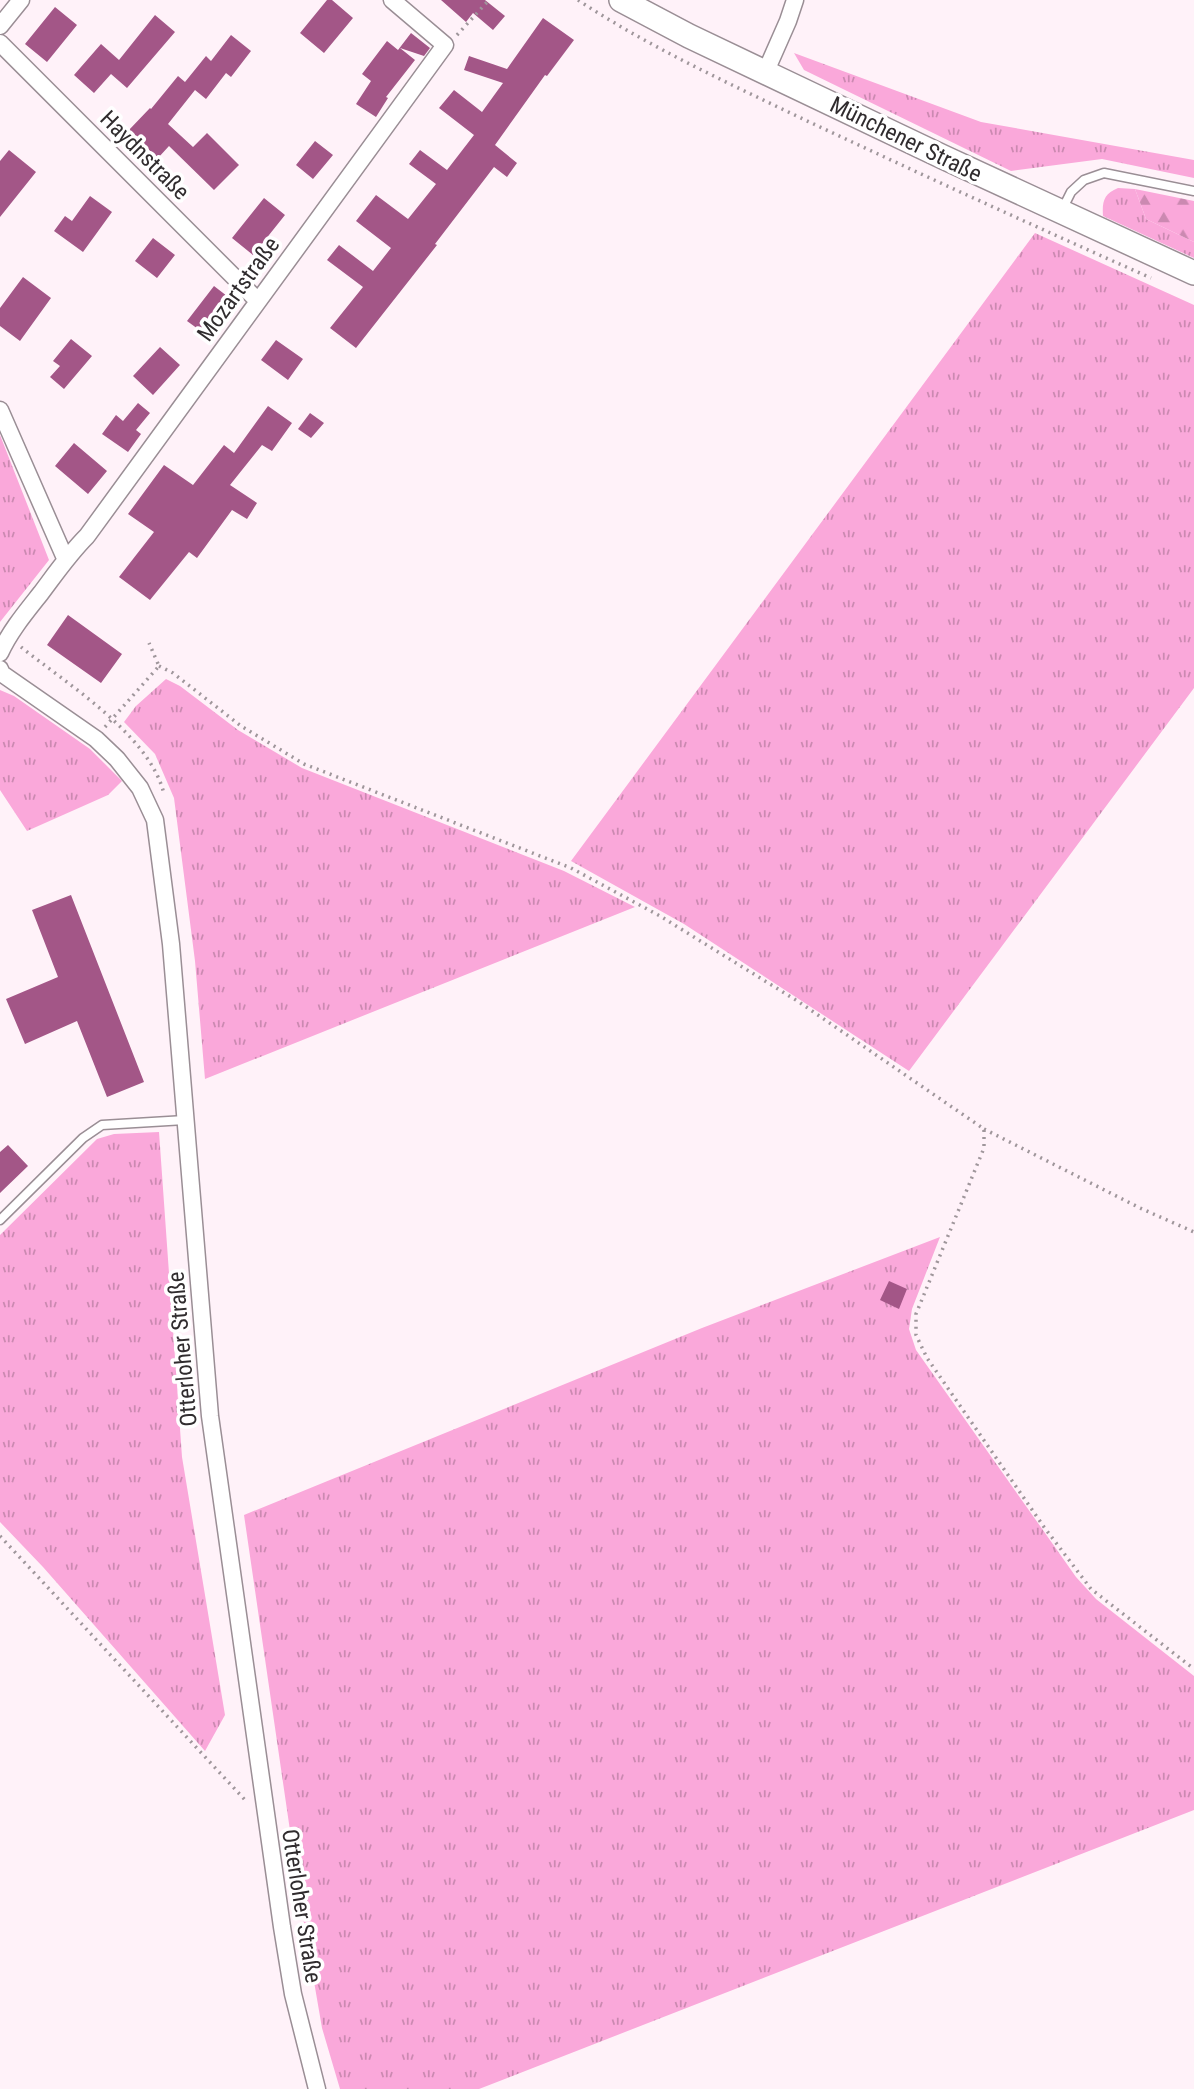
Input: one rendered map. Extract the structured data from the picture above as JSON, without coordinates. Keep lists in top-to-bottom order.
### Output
{
  "streets": {
    "main road": ["Münchener Straße"],
    "street": ["Haydnstraße", "Mozartstraße", "Otterloher Straße"]
  },
  "crossings": [
    ["Haydnstraße", "Mozartstraße"]
  ]
}
